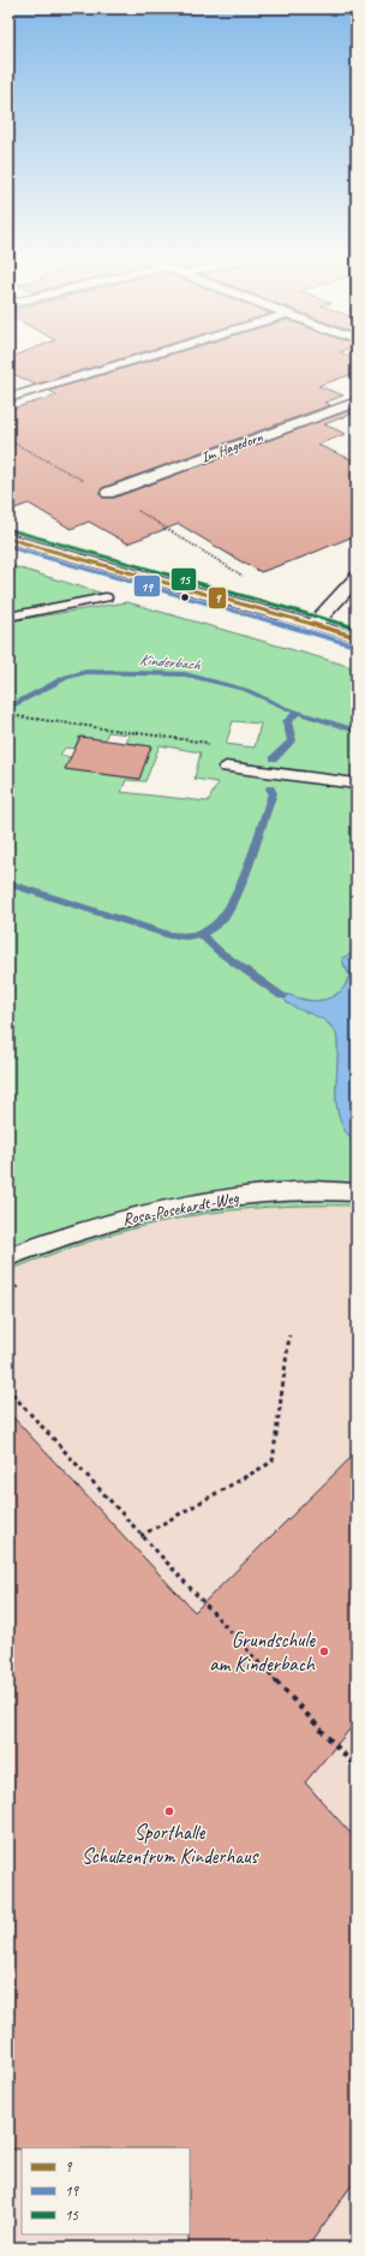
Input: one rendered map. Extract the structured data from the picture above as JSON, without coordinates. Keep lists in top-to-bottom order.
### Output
{
  "streets": {
    "street": ["Im Hagedorn"],
    "lane": ["Rosa-Posekardt-Weg"]
  },
  "water": ["Kinderbach"],
  "places": ["Grundschule am Kinderbach", "Sporthalle Schulzentrum Kinderhaus"],
  "lines": ["transit line 15", "transit line 9", "transit line 19"],
  "legend": ["9", "19", "15"]
}
